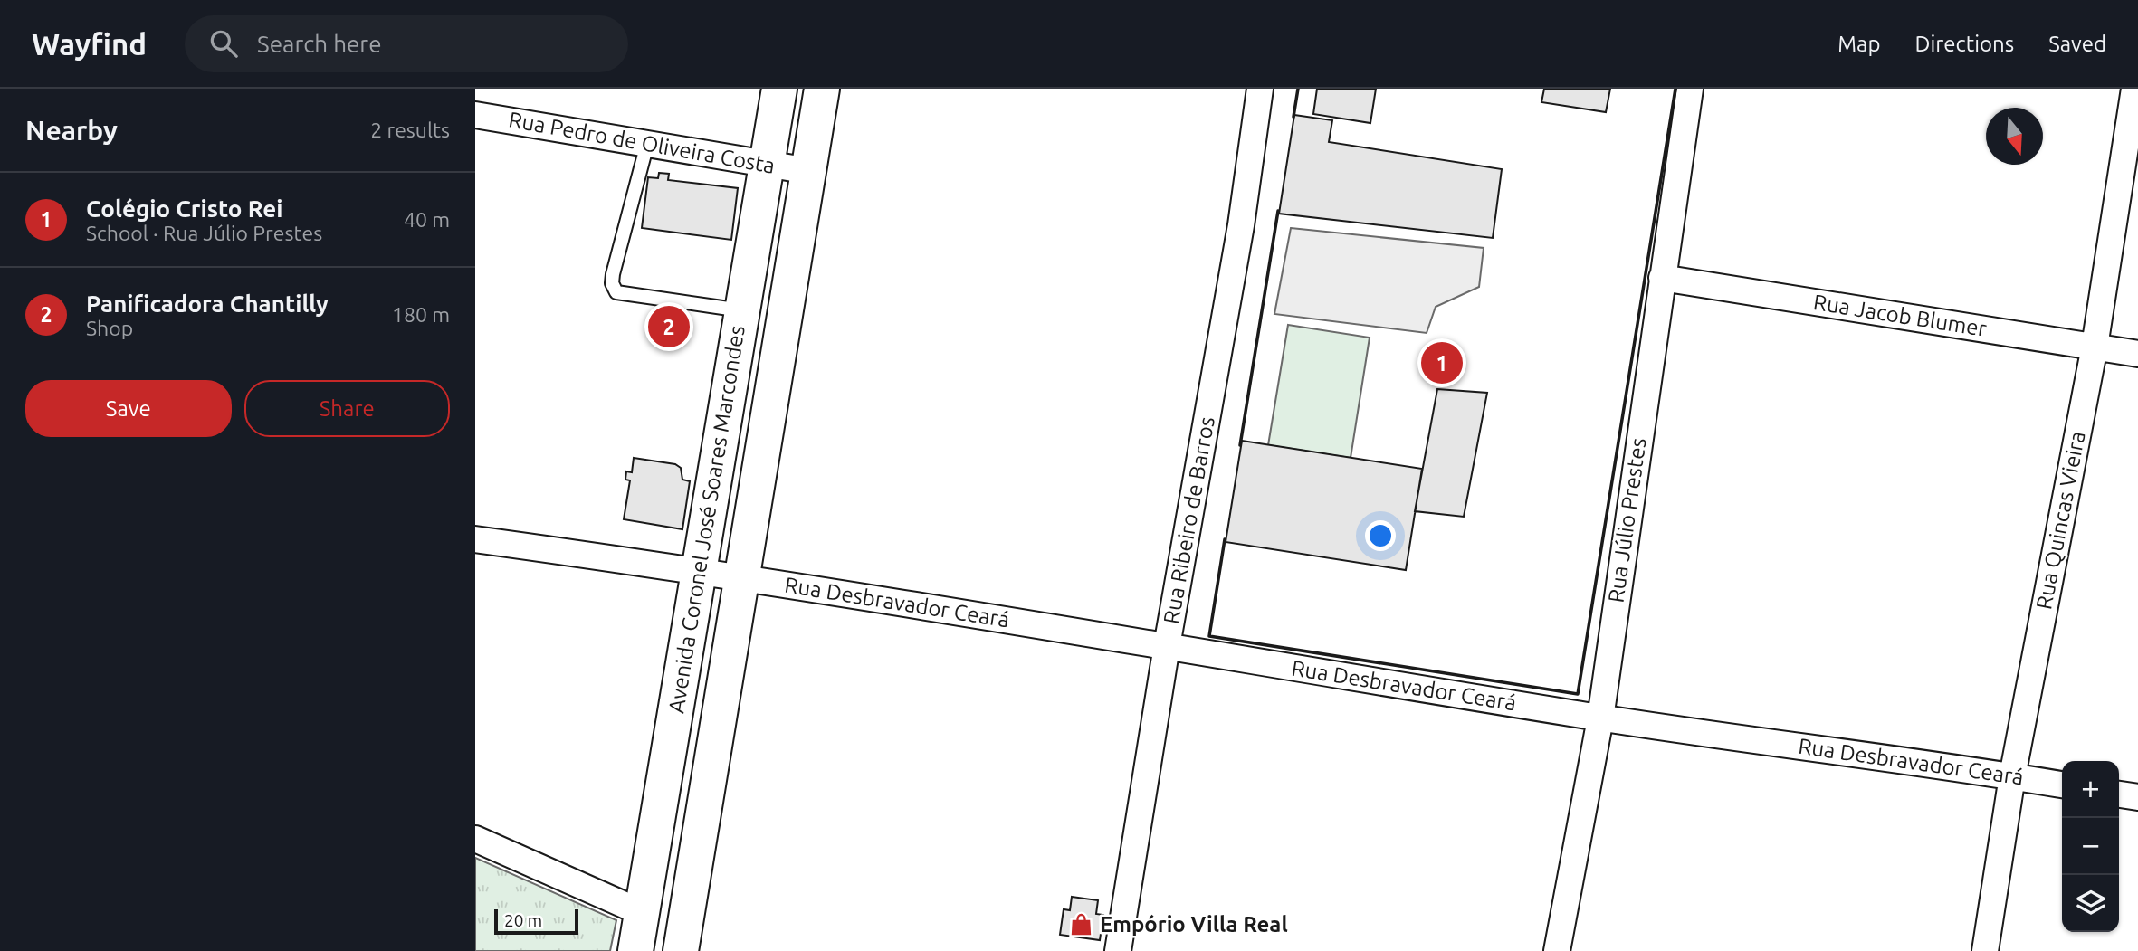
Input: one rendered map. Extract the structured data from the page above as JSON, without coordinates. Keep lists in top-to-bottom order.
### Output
{
  "streets": {
    "main road": ["Avenida Coronel José Soares Marcondes"],
    "street": [
      "Rua Pedro de Oliveira Costa",
      "Rua Jacob Blumer",
      "Rua Ribeiro de Barros",
      "Rua Júlio Prestes",
      "Rua Quincas Vieira",
      "Rua Desbravador Ceará"
    ]
  },
  "crossings": [
    ["Rua Pedro de Oliveira Costa", "Avenida Coronel José Soares Marcondes"],
    ["Rua Jacob Blumer", "Rua Júlio Prestes"],
    ["Rua Jacob Blumer", "Rua Quincas Vieira"],
    ["Avenida Coronel José Soares Marcondes", "Rua Desbravador Ceará"],
    ["Rua Ribeiro de Barros", "Rua Desbravador Ceará"],
    ["Rua Júlio Prestes", "Rua Desbravador Ceará"],
    ["Rua Quincas Vieira", "Rua Desbravador Ceará"]
  ],
  "places": {
    "shop": ["Empório Villa Real"]
  },
  "scale_bar": "20 m",
  "north": "bottom",
  "page": {
    "header": "Wayfind",
    "search": "Search here",
    "nav": ["Map", "Directions", "Saved"],
    "heading": ["Nearby", "2 results"],
    "list": [
      {
        "mark": "1",
        "name": "Colégio Cristo Rei",
        "note": "School · Rua Júlio Prestes",
        "value": "40 m"
      },
      {
        "mark": "2",
        "name": "Panificadora Chantilly",
        "note": "Shop",
        "value": "180 m"
      }
    ],
    "pins": ["2", "1"],
    "buttons": ["Save", "Share"],
    "map_buttons": ["+", "−"],
    "scale": "20 m"
  }
}
